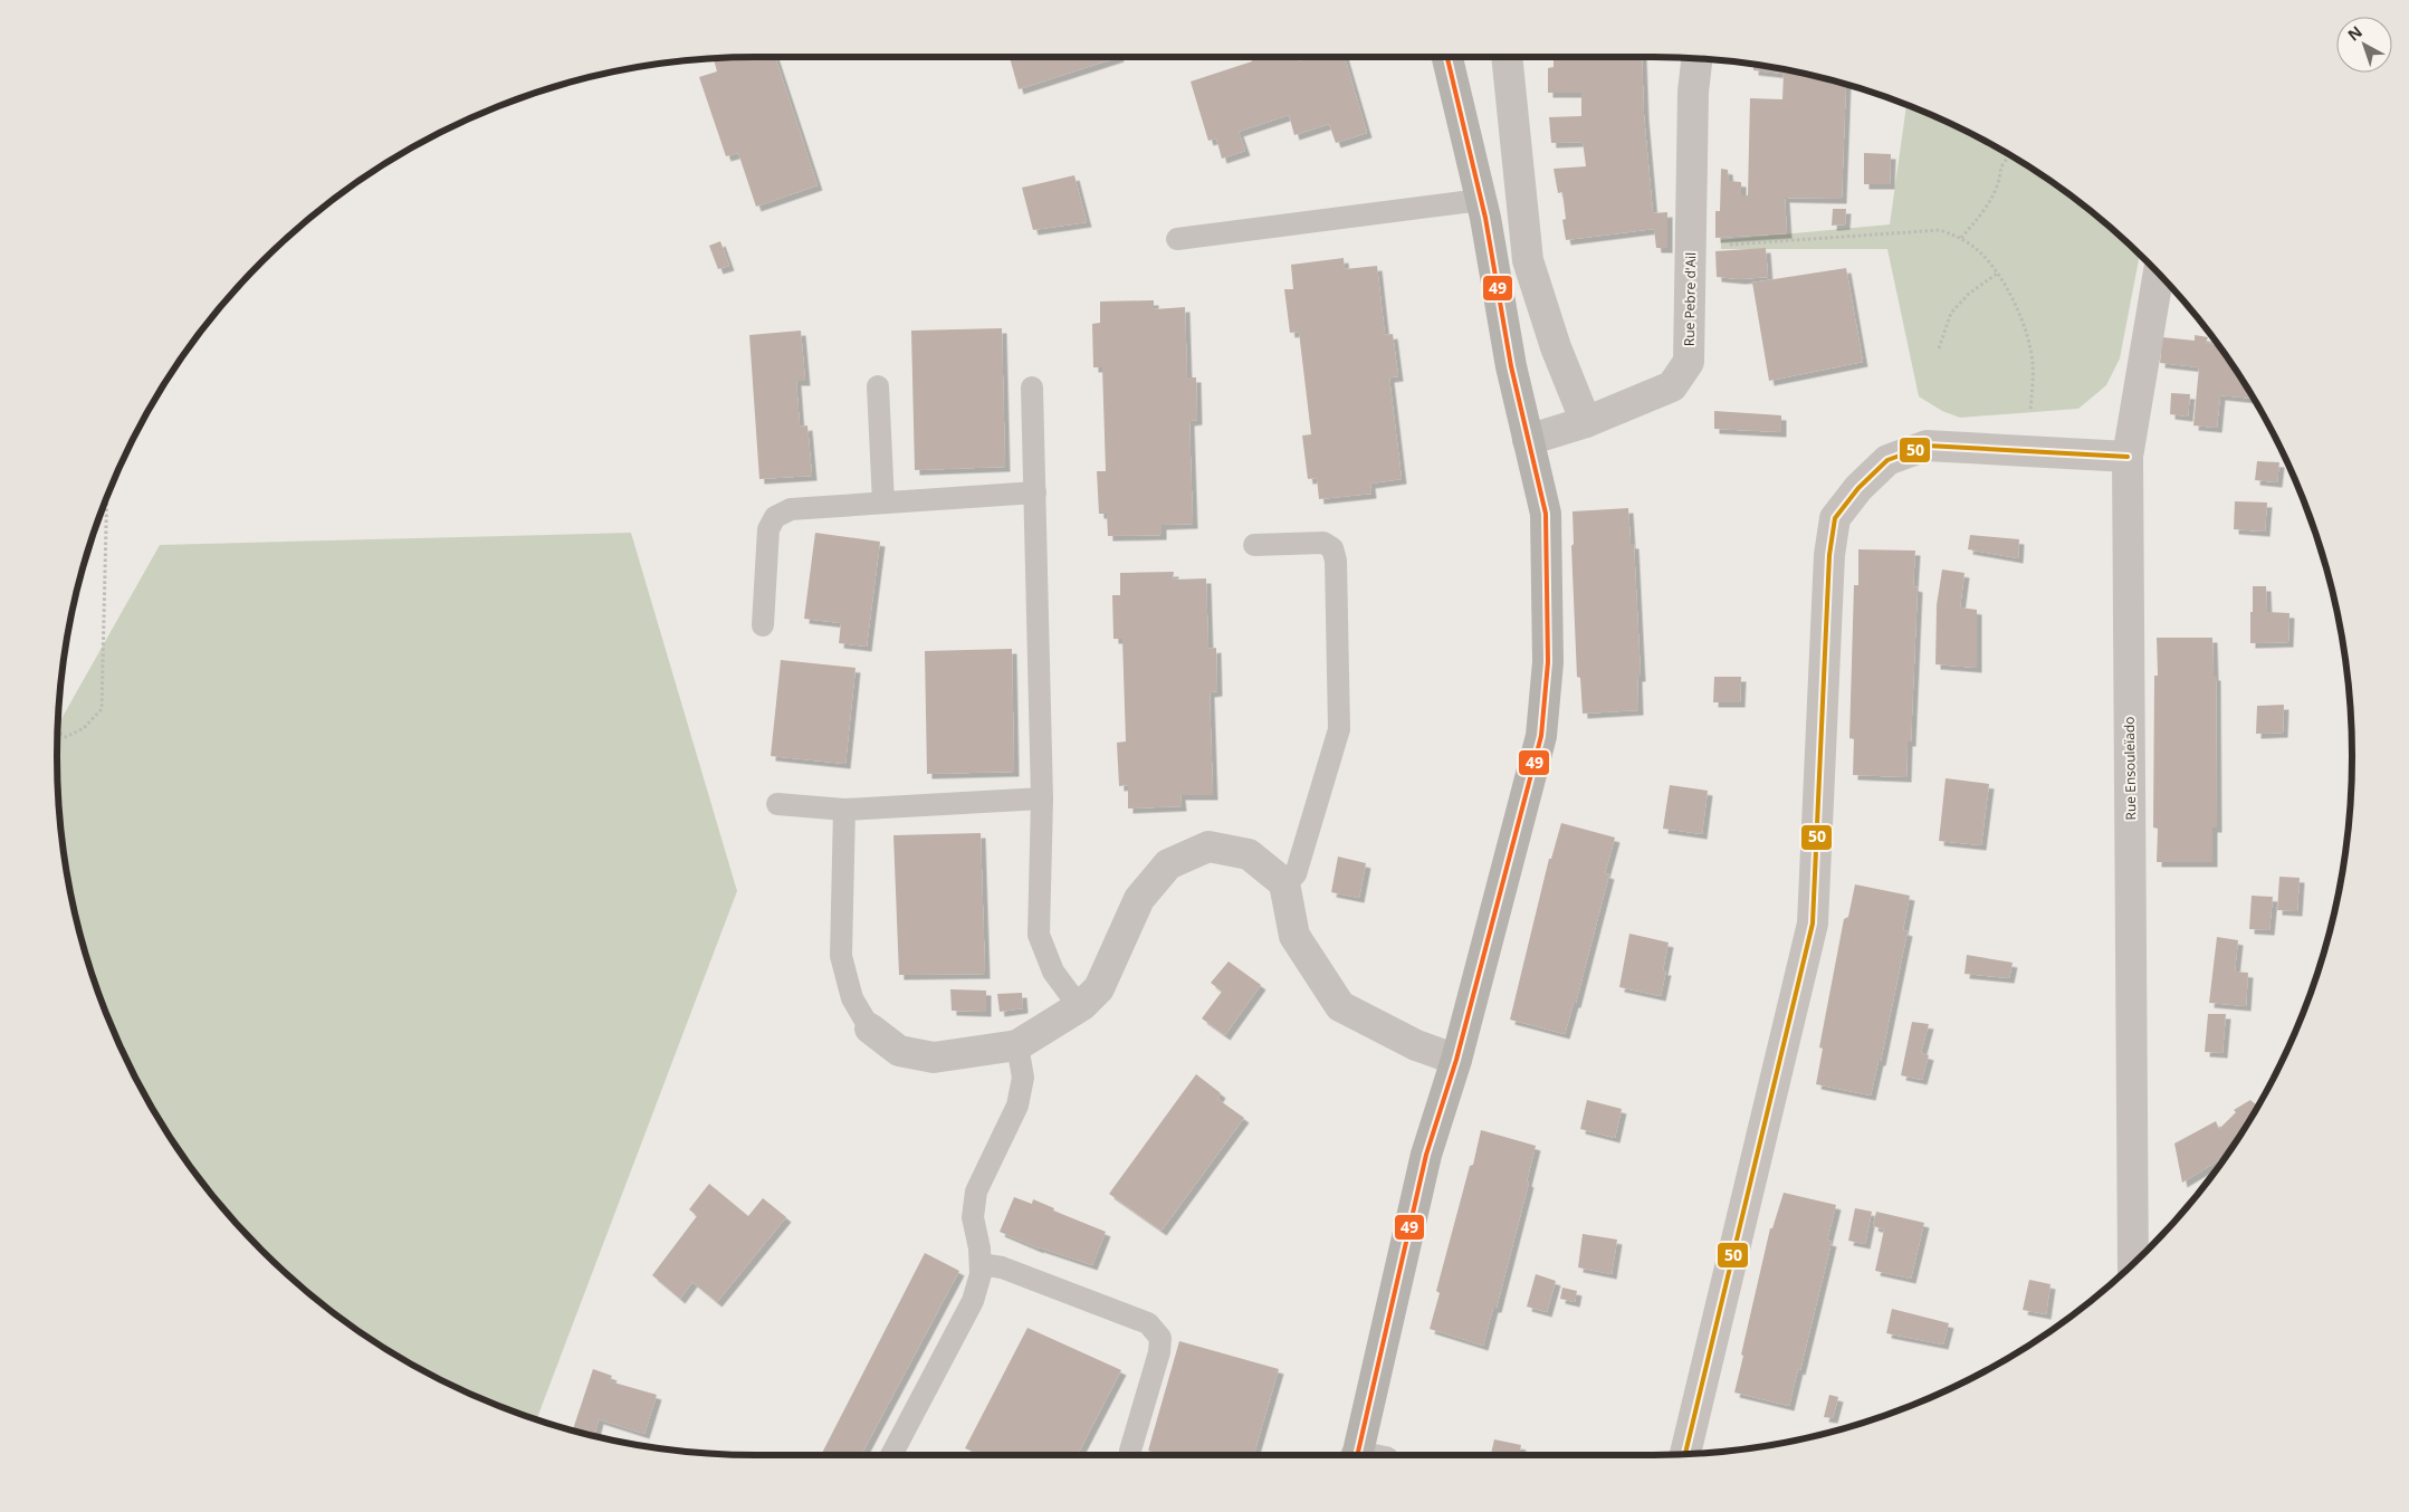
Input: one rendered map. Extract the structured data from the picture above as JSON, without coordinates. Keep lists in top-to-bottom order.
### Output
{
  "streets": {
    "street": ["Rue Pebre d'Ail", "Rue Ensouleïado"]
  },
  "lines": ["transit line 49", "transit line 50"],
  "north": "top left"
}
